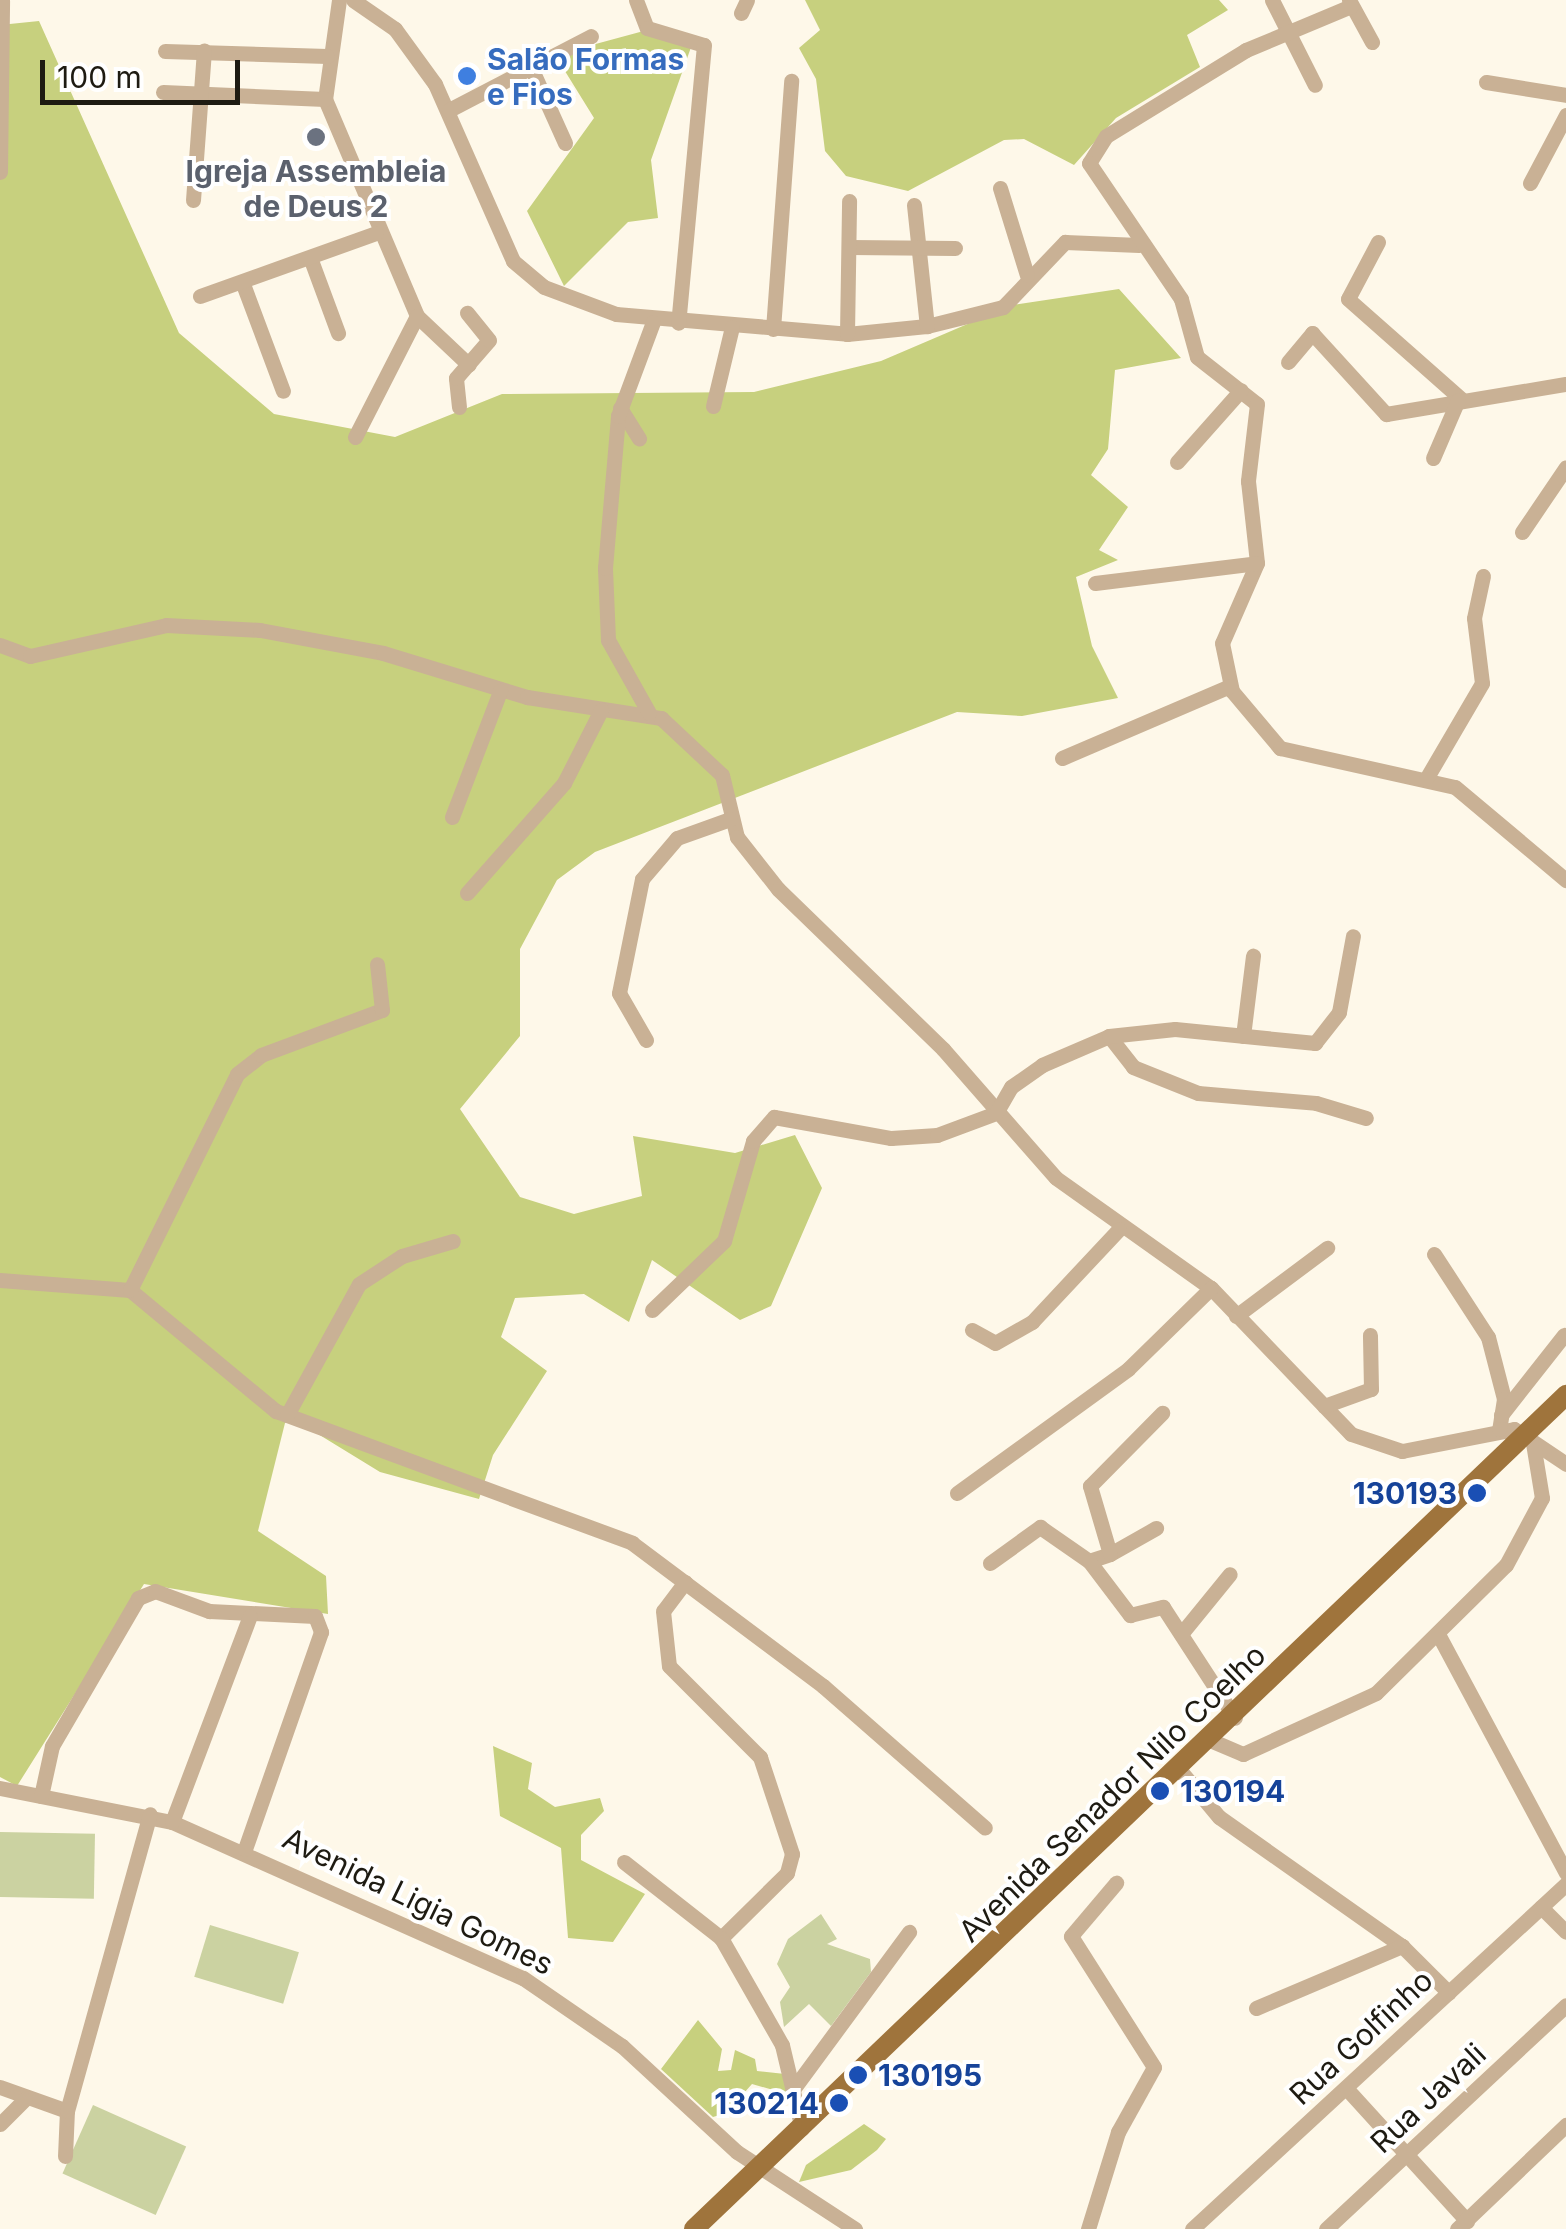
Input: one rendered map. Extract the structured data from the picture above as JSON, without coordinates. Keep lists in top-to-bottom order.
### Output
{
  "streets": {
    "main road": ["Avenida Senador Nilo Coelho"],
    "street": ["Avenida Ligia Gomes", "Rua Golfinho", "Rua Javali"]
  },
  "crossings": [
    ["Avenida Senador Nilo Coelho", "Avenida Ligia Gomes"]
  ],
  "places": [
    "Salão Formas e Fios",
    "Igreja Assembleia de Deus 2",
    "130193",
    "130194",
    "130195",
    "130214"
  ],
  "scale_bar": "100 m"
}
